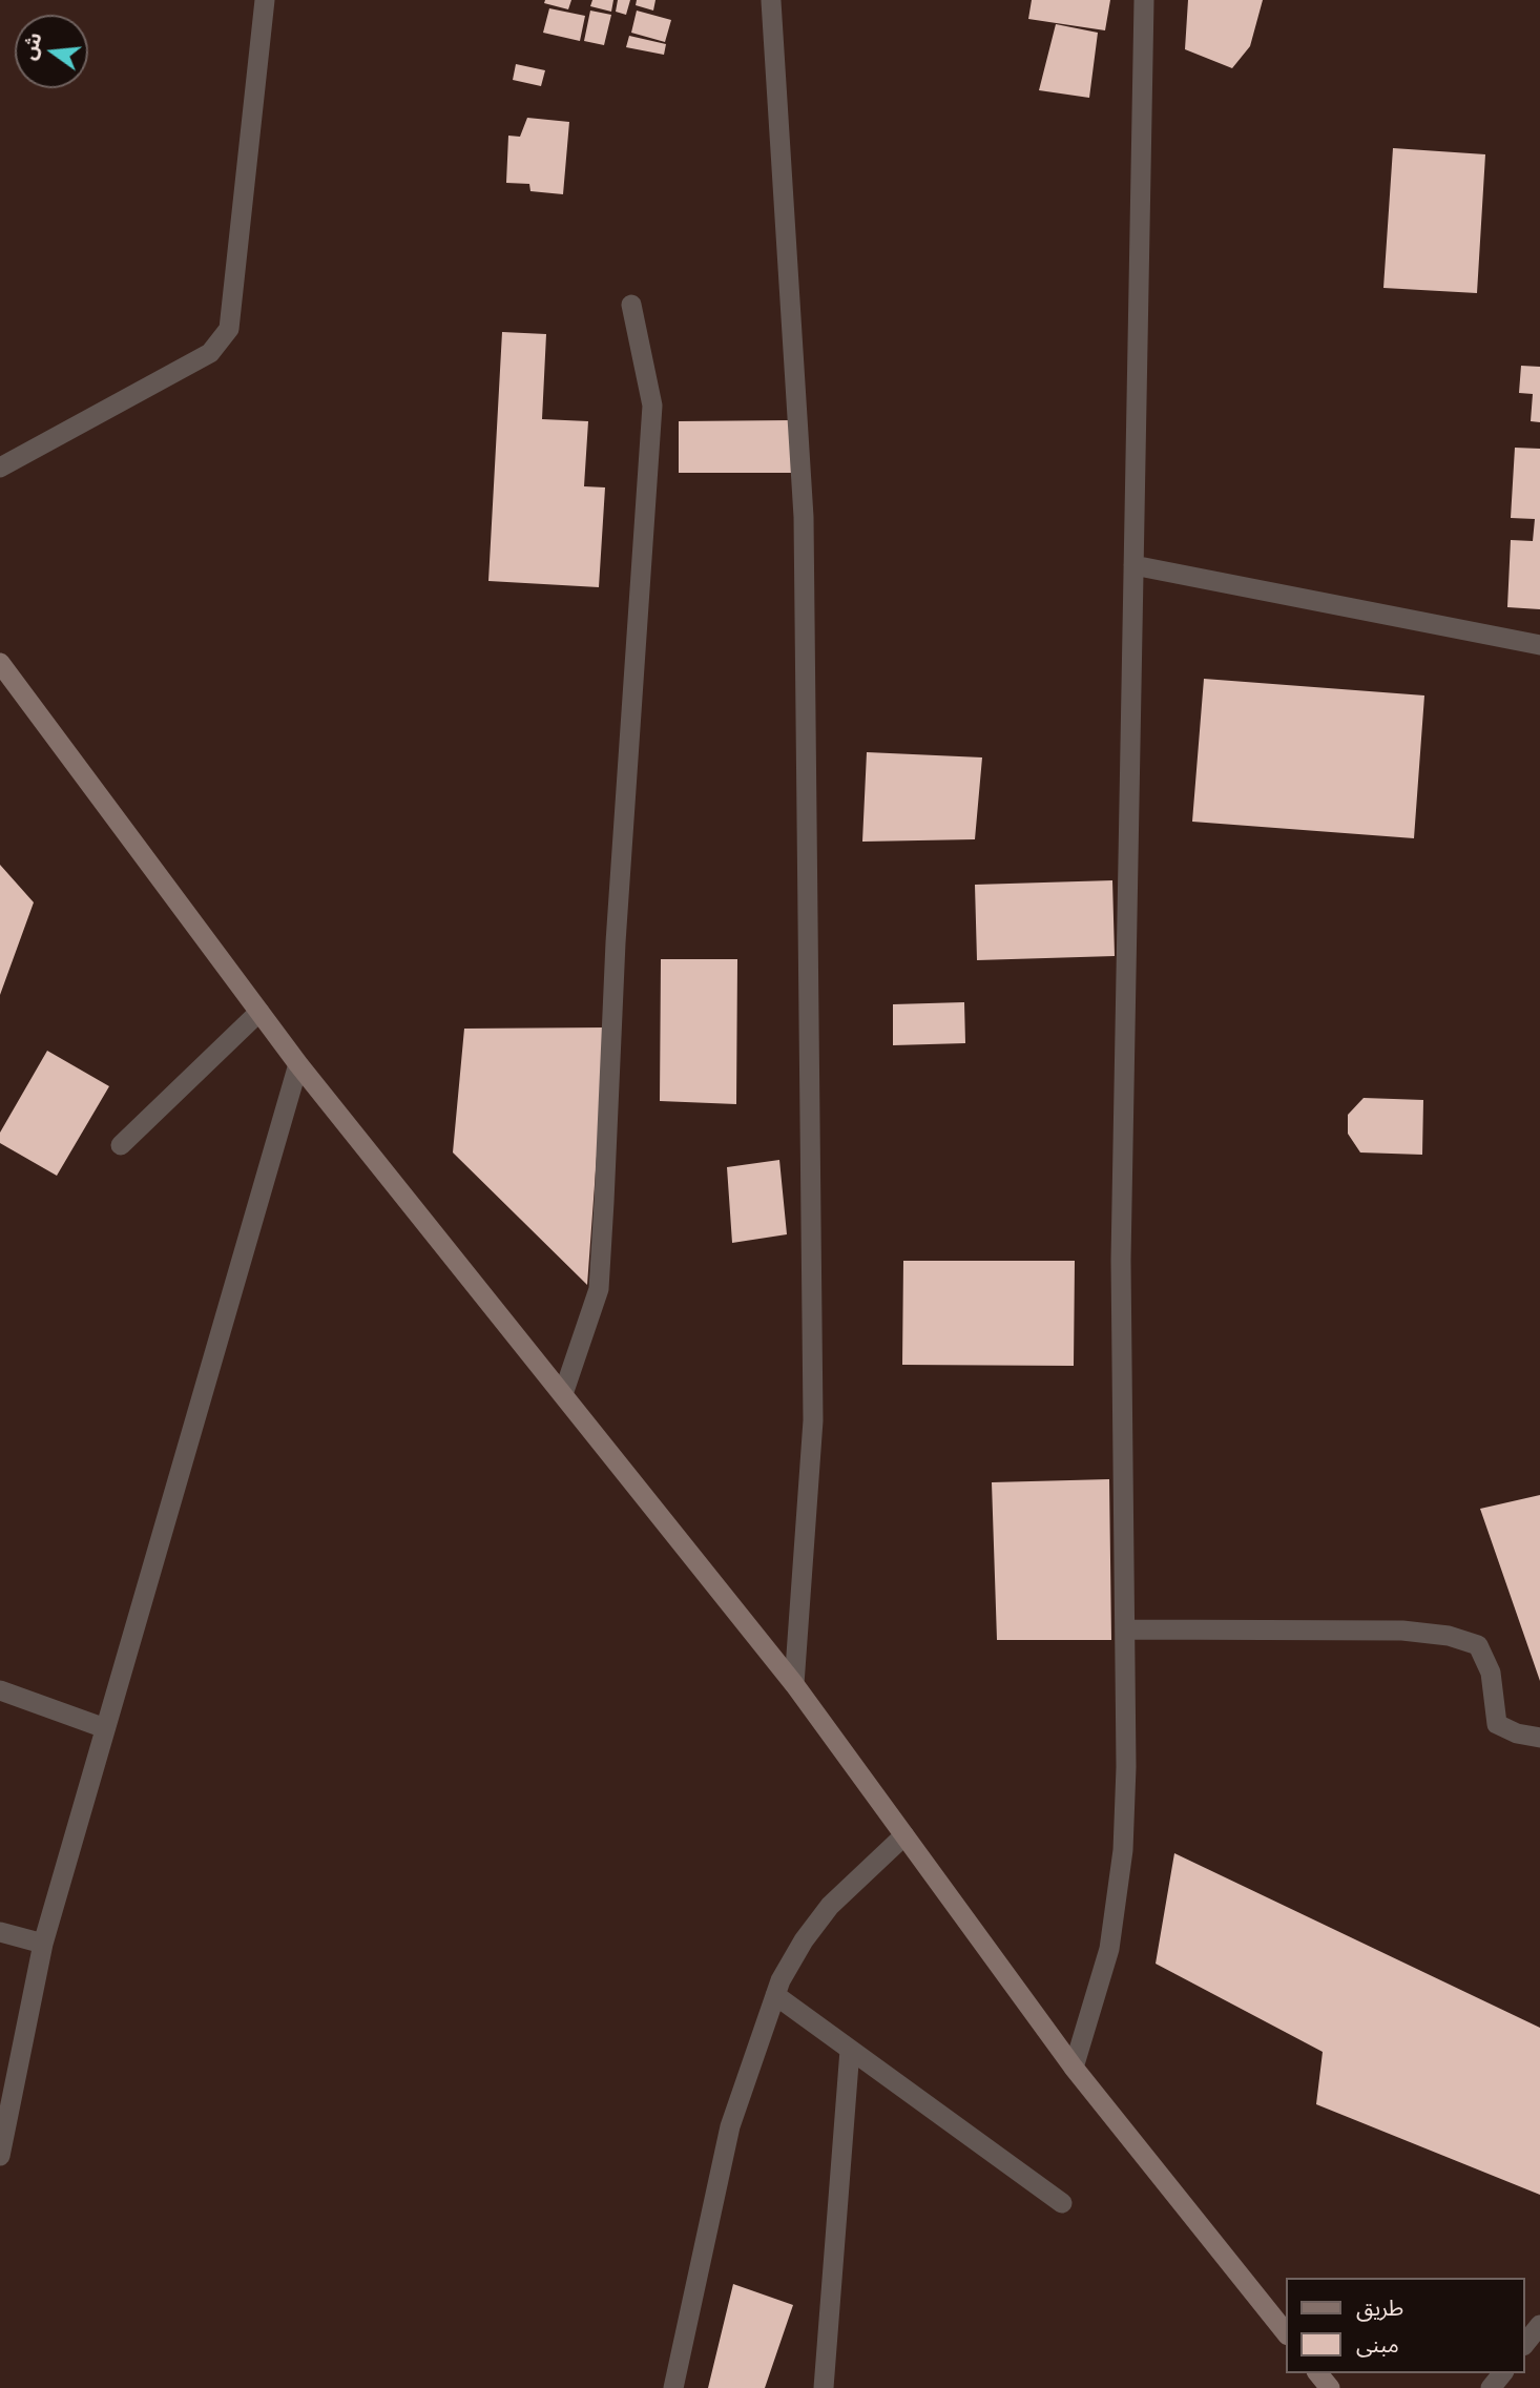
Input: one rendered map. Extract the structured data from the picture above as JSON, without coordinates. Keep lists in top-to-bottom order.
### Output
{
  "legend": ["طريق", "مبنى"],
  "north": "left"
}
